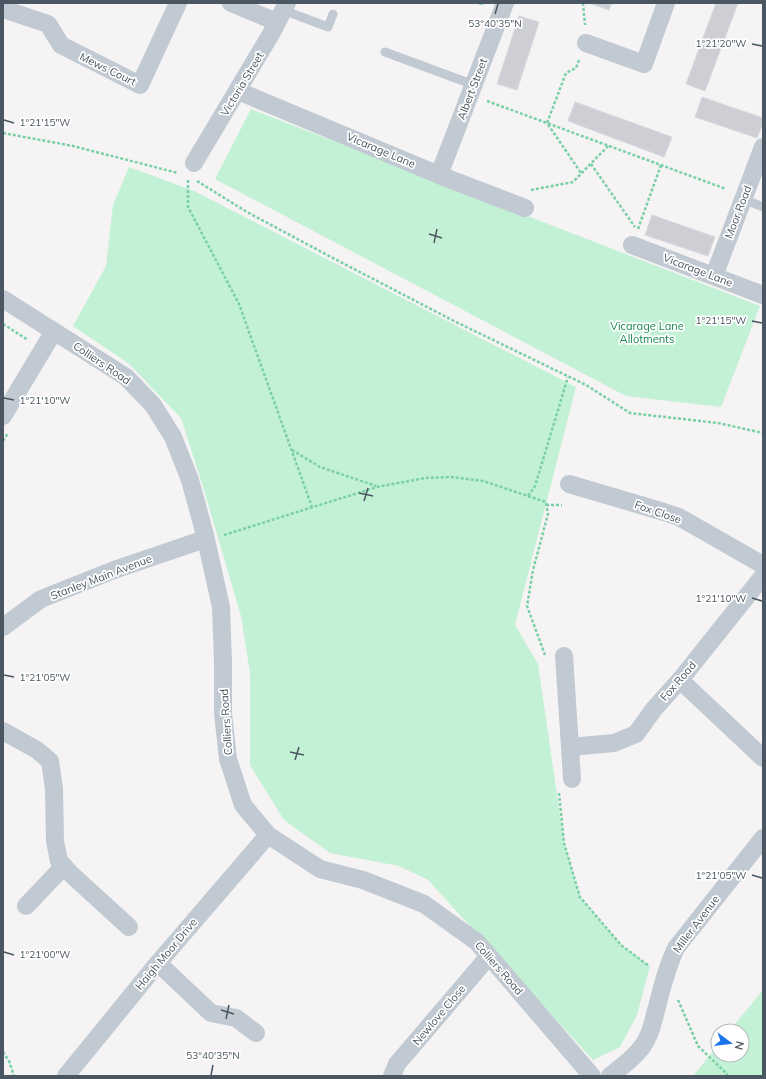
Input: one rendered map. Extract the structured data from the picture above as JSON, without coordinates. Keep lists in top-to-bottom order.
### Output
{
  "streets": {
    "street": [
      "Mews Court",
      "Victoria Street",
      "Albert Street",
      "Vicarage Lane",
      "Moor Road",
      "Colliers Road",
      "Fox Close",
      "Stanley Main Avenue",
      "Fox Road",
      "Miller Avenue",
      "Haigh Moor Drive",
      "Newlove Close"
    ]
  },
  "crossings": [
    ["Victoria Street", "Vicarage Lane"],
    ["Albert Street", "Vicarage Lane"],
    ["Vicarage Lane", "Moor Road"],
    ["Colliers Road", "Stanley Main Avenue"],
    ["Colliers Road", "Haigh Moor Drive"],
    ["Colliers Road", "Newlove Close"]
  ],
  "parks": ["Vicarage Lane Allotments"],
  "north": "right",
  "coordinates": [
    "53°40'35\"N",
    "1°21'20\"W",
    "1°21'15\"W",
    "1°21'10\"W",
    "1°21'05\"W",
    "1°21'00\"W"
  ]
}
